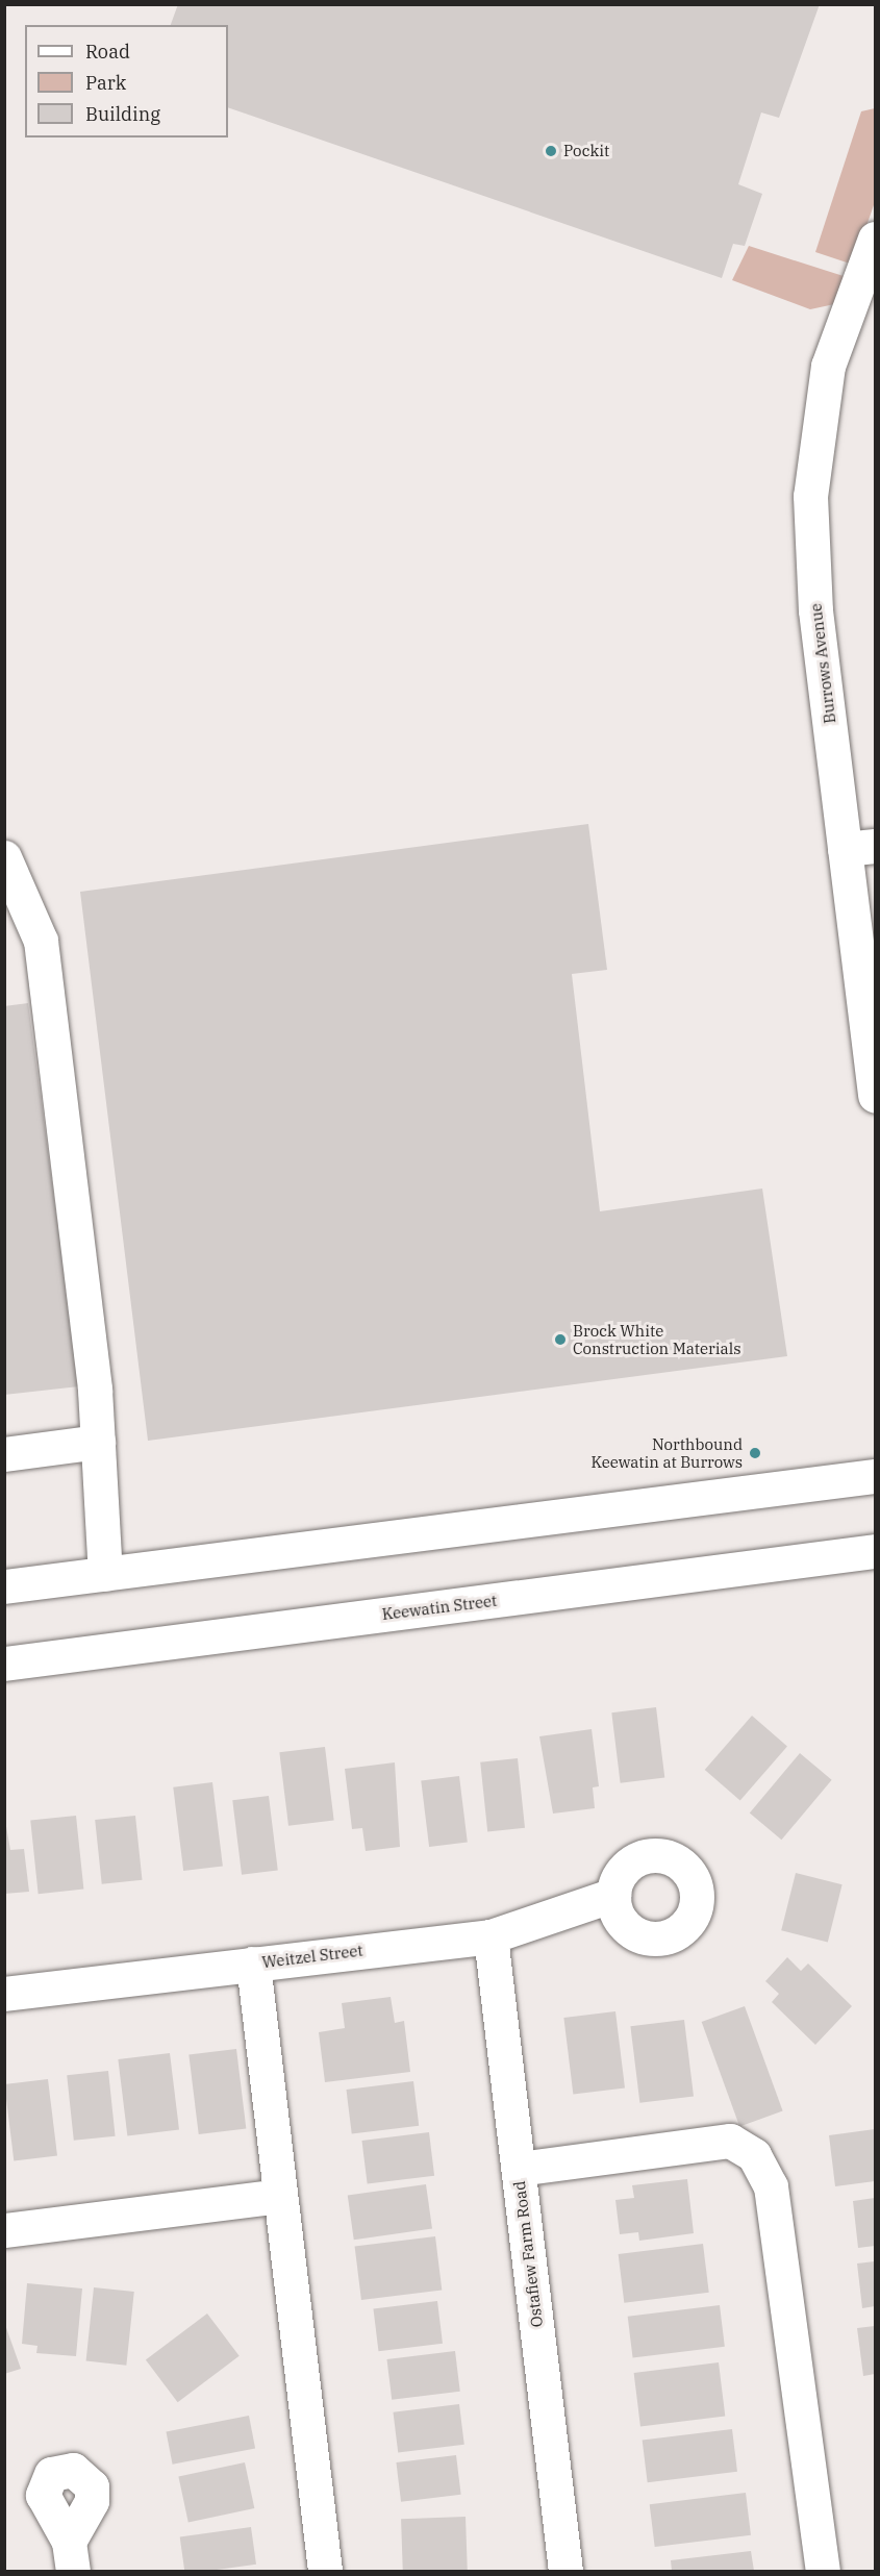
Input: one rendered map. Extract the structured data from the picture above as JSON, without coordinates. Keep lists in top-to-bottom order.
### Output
{
  "streets": {
    "street": [
      "Burrows Avenue",
      "Keewatin Street",
      "Weitzel Street",
      "Ostafiew Farm Road"
    ]
  },
  "crossings": [
    ["Weitzel Street", "Ostafiew Farm Road"]
  ],
  "places": ["Pockit", "Brock White Construction Materials", "Northbound Keewatin at Burrows"],
  "legend": ["Road", "Park", "Building"]
}
